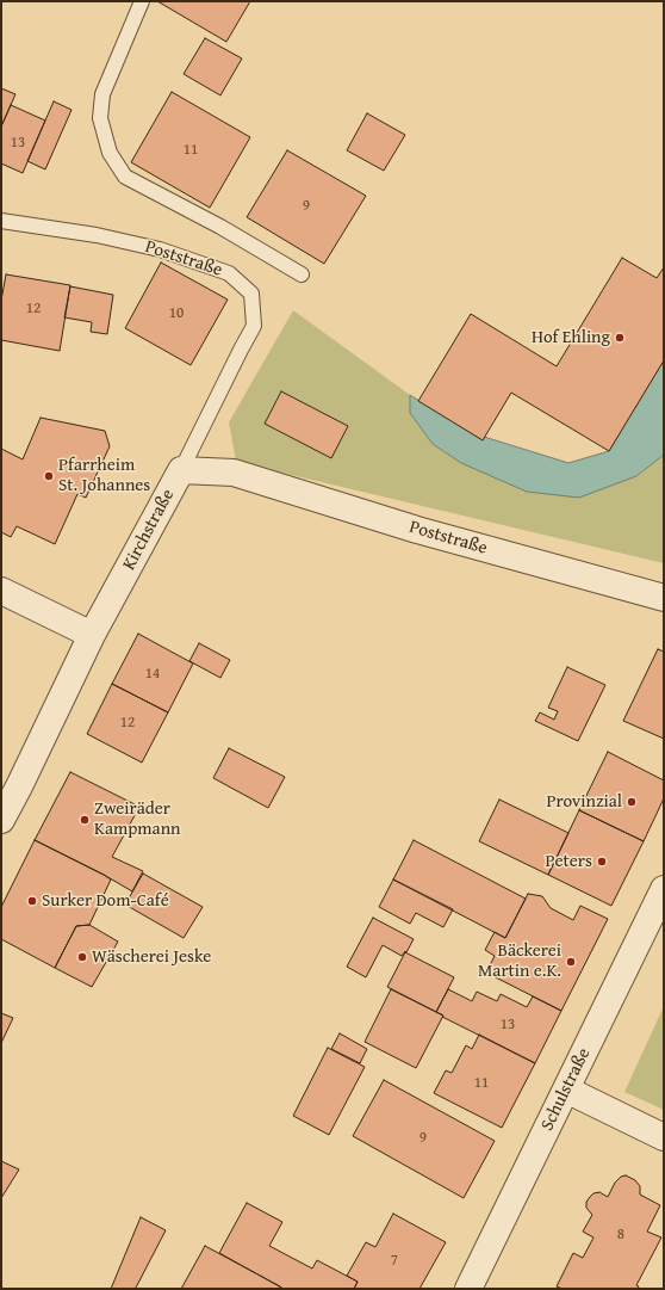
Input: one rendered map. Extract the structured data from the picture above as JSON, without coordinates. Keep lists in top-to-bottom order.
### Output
{
  "streets": {
    "street": ["Poststraße", "Kirchstraße", "Schulstraße"]
  },
  "crossings": [
    ["Poststraße", "Kirchstraße"]
  ],
  "places": [
    "Hof Ehling",
    "Pfarrheim St. Johannes",
    "Provinzial",
    "Zweiräder Kampmann",
    "Peters",
    "Surker Dom-Café",
    "Wäscherei Jeske",
    "Bäckerei Martin e.K."
  ],
  "house_numbers": [
    "13",
    "11",
    "9",
    "12",
    "10",
    "14",
    "12",
    "13",
    "11",
    "9",
    "8",
    "7"
  ]
}
